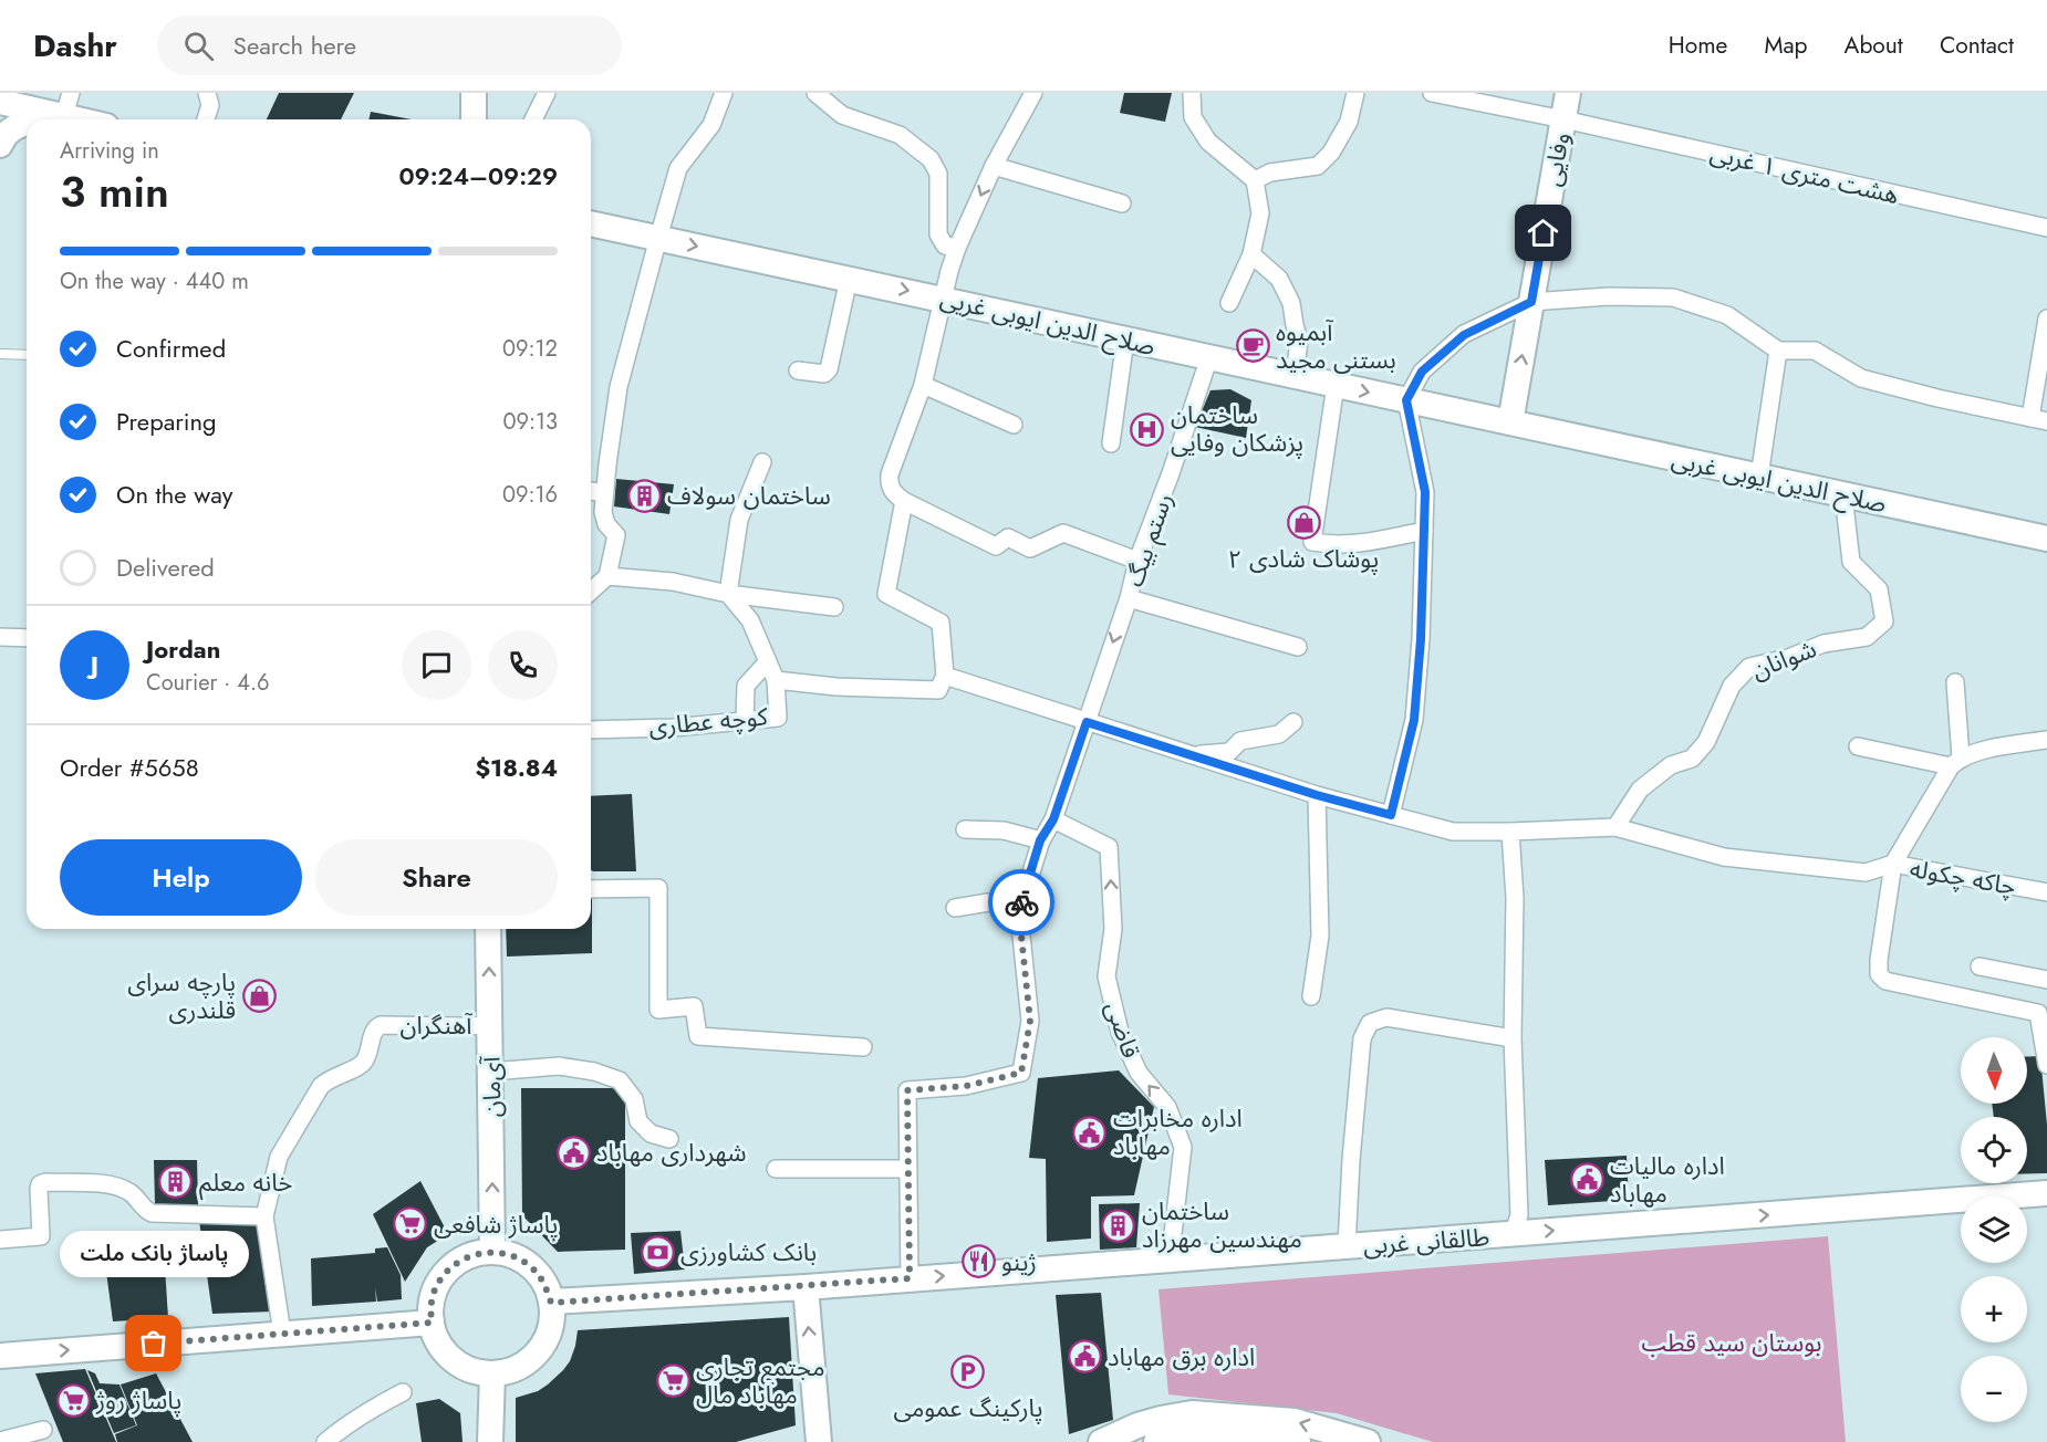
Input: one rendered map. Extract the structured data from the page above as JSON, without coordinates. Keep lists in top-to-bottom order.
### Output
{
  "streets": {
    "street": [
      "وفایی",
      "هشت متری ۱ غربی",
      "صلاح الدین ایوبی غریی",
      "صلاح الدین ایوبی غربی",
      "رستم بیگ",
      "شوانان",
      "کوچه عطاری",
      "چاکه چکوله",
      "آهنگران",
      "قاضی",
      "آی‌مان",
      "طالقانی غربی"
    ]
  },
  "crossings": [
    ["وفایی", "هشت متری ۱ غربی"],
    ["وفایی", "صلاح الدین ایوبی غریی"],
    ["وفایی", "صلاح الدین ایوبی غربی"],
    ["صلاح الدین ایوبی غریی", "صلاح الدین ایوبی غربی"],
    ["صلاح الدین ایوبی غریی", "رستم بیگ"],
    ["صلاح الدین ایوبی غربی", "شوانان"],
    ["رستم بیگ", "قاضی"],
    ["آهنگران", "آی‌مان"],
    ["قاضی", "طالقانی غربی"],
    ["آی‌مان", "طالقانی غربی"]
  ],
  "one_way": [
    "وفایی",
    "صلاح الدین ایوبی غریی",
    "قاضی",
    "آی‌مان",
    "طالقانی غربی"
  ],
  "parks": ["بوستان سید قطب"],
  "places": {
    "cafe": ["آبمیوه بستنی مجید"],
    "hospital": ["ساختمان پزشکان وفایی"],
    "building": ["ساختمان سولاف", "خانه معلم", "ساختمان مهندسین مهرزاد"],
    "shop": ["پوشاک شادی ۲", "پارچه سرای قلندری"],
    "public building": [
      "اداره مخابرات مهاباد",
      "شهرداری مهاباد",
      "اداره مالیات مهاباد",
      "اداره برق مهاباد"
    ],
    "supermarket": ["پاساژ شافعی", "مجتمع تجاری مهاباد مال", "پاساژ روژ"],
    "bank": ["بانک کشاورزی"],
    "restaurant": ["ژینو"],
    "other": ["پاساژ بانک ملت"],
    "parking": ["پارکینگ عمومی"]
  },
  "north": "bottom",
  "page": {
    "header": "Dashr",
    "search": "Search here",
    "nav": [
      "Home",
      "Map",
      "About",
      "Contact"
    ],
    "heading": ["3 min", "Arriving in", "09:24–09:29"],
    "panel": [
      "Jordan",
      "Courier · 4.6",
      "Order #5658",
      "$18.84"
    ],
    "bar": "On the way · 440 m",
    "list": [
      ["Confirmed", "09:12"],
      ["Preparing", "09:13"],
      ["On the way", "09:16"],
      "Delivered"
    ],
    "round": "J",
    "buttons": ["Help", "Share"],
    "map_buttons": ["+", "−"],
    "bubble": "پاساژ بانک ملت"
  }
}
